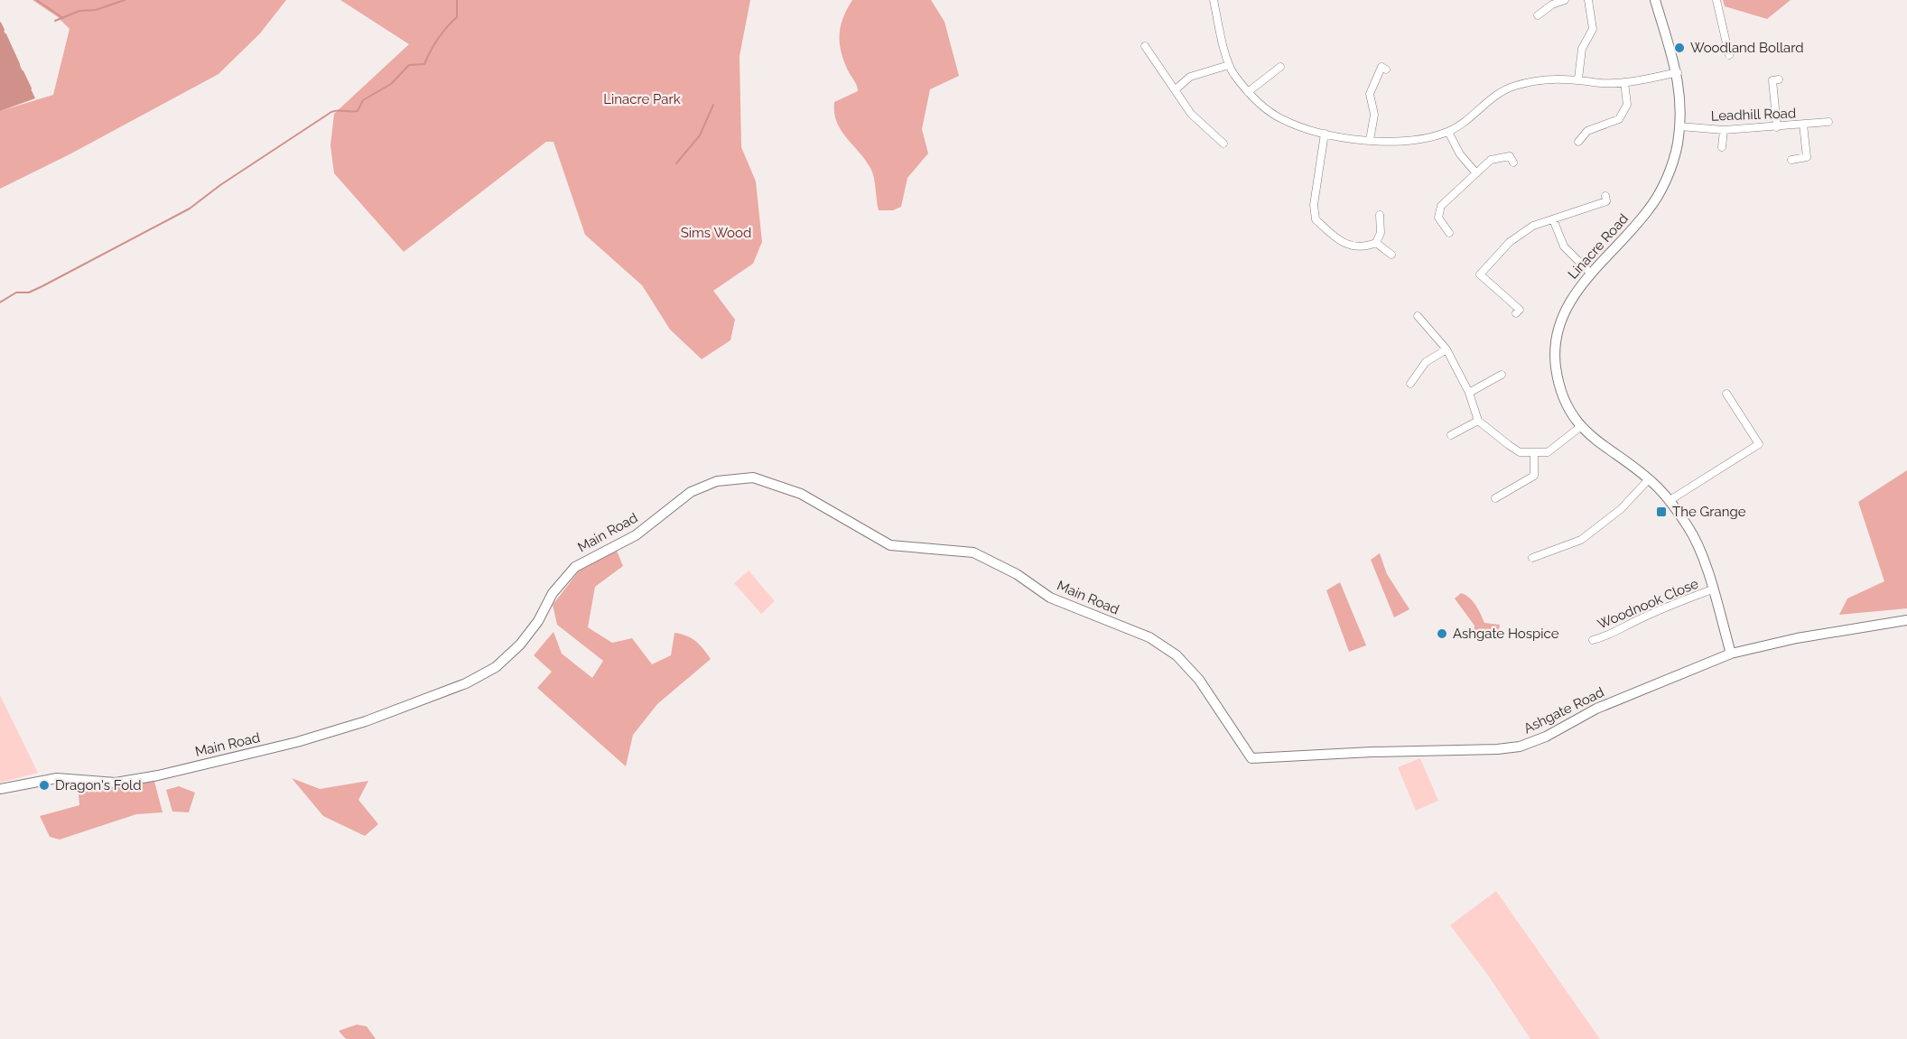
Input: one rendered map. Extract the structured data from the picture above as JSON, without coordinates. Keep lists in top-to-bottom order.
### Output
{
  "streets": {
    "street": [
      "Leadhill Road",
      "Linacre Road",
      "Main Road",
      "Woodnook Close",
      "Ashgate Road"
    ]
  },
  "crossings": [
    ["Leadhill Road", "Linacre Road"],
    ["Linacre Road", "Woodnook Close"],
    ["Linacre Road", "Ashgate Road"],
    ["Main Road", "Ashgate Road"]
  ],
  "parks": ["Linacre Park", "Sims Wood"],
  "places": {
    "other": ["Woodland Bollard", "Ashgate Hospice", "Dragon's Fold"],
    "transit": ["The Grange"]
  }
}
